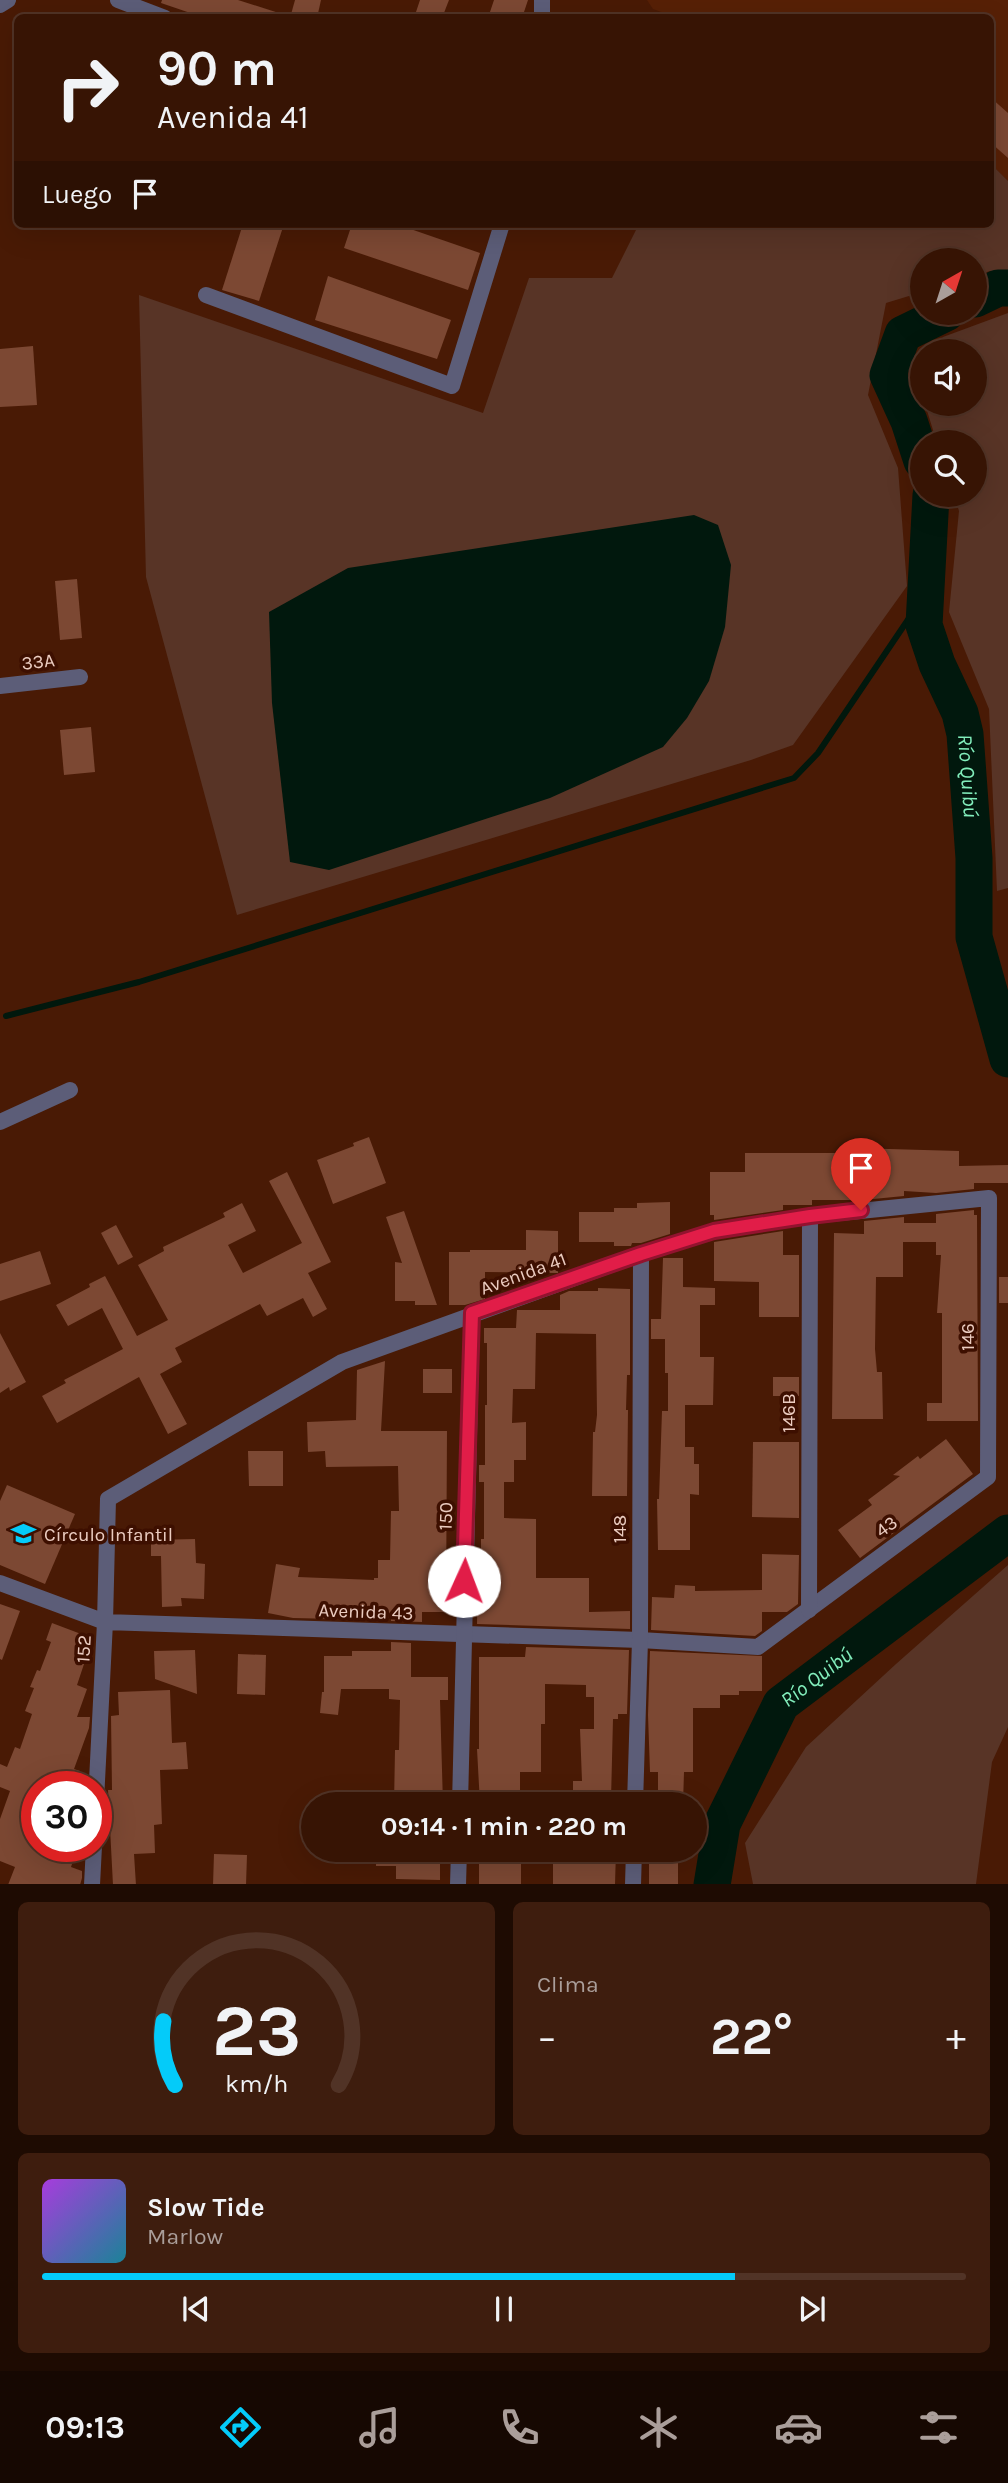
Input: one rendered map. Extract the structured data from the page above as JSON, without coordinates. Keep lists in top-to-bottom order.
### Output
{
  "streets": {
    "street": [
      "33A",
      "Avenida 41",
      "146",
      "146B",
      "150",
      "43",
      "148",
      "Avenida 43",
      "152"
    ]
  },
  "crossings": [
    ["Avenida 41", "146"],
    ["Avenida 41", "146B"],
    ["Avenida 41", "150"],
    ["Avenida 41", "148"],
    ["Avenida 41", "152"],
    ["146", "43"],
    ["146B", "43"],
    ["146B", "Avenida 43"],
    ["150", "Avenida 43"],
    ["43", "Avenida 43"],
    ["148", "Avenida 43"],
    ["Avenida 43", "152"]
  ],
  "water": ["Río Quibú"],
  "places": {
    "school or university": ["Círculo Infantil"]
  },
  "north": "top right",
  "page": {
    "turn": ["90 m", "Avenida 41"],
    "then": "Luego",
    "limit": "30",
    "trip": "09:14 · 1 min · 220 m",
    "tile": "Clima",
    "heat": ["−", "22°", "+"],
    "song": ["Slow Tide", "Marlow"],
    "tabs": "09:13",
    "gauge": ["23", "km/h"]
  }
}
